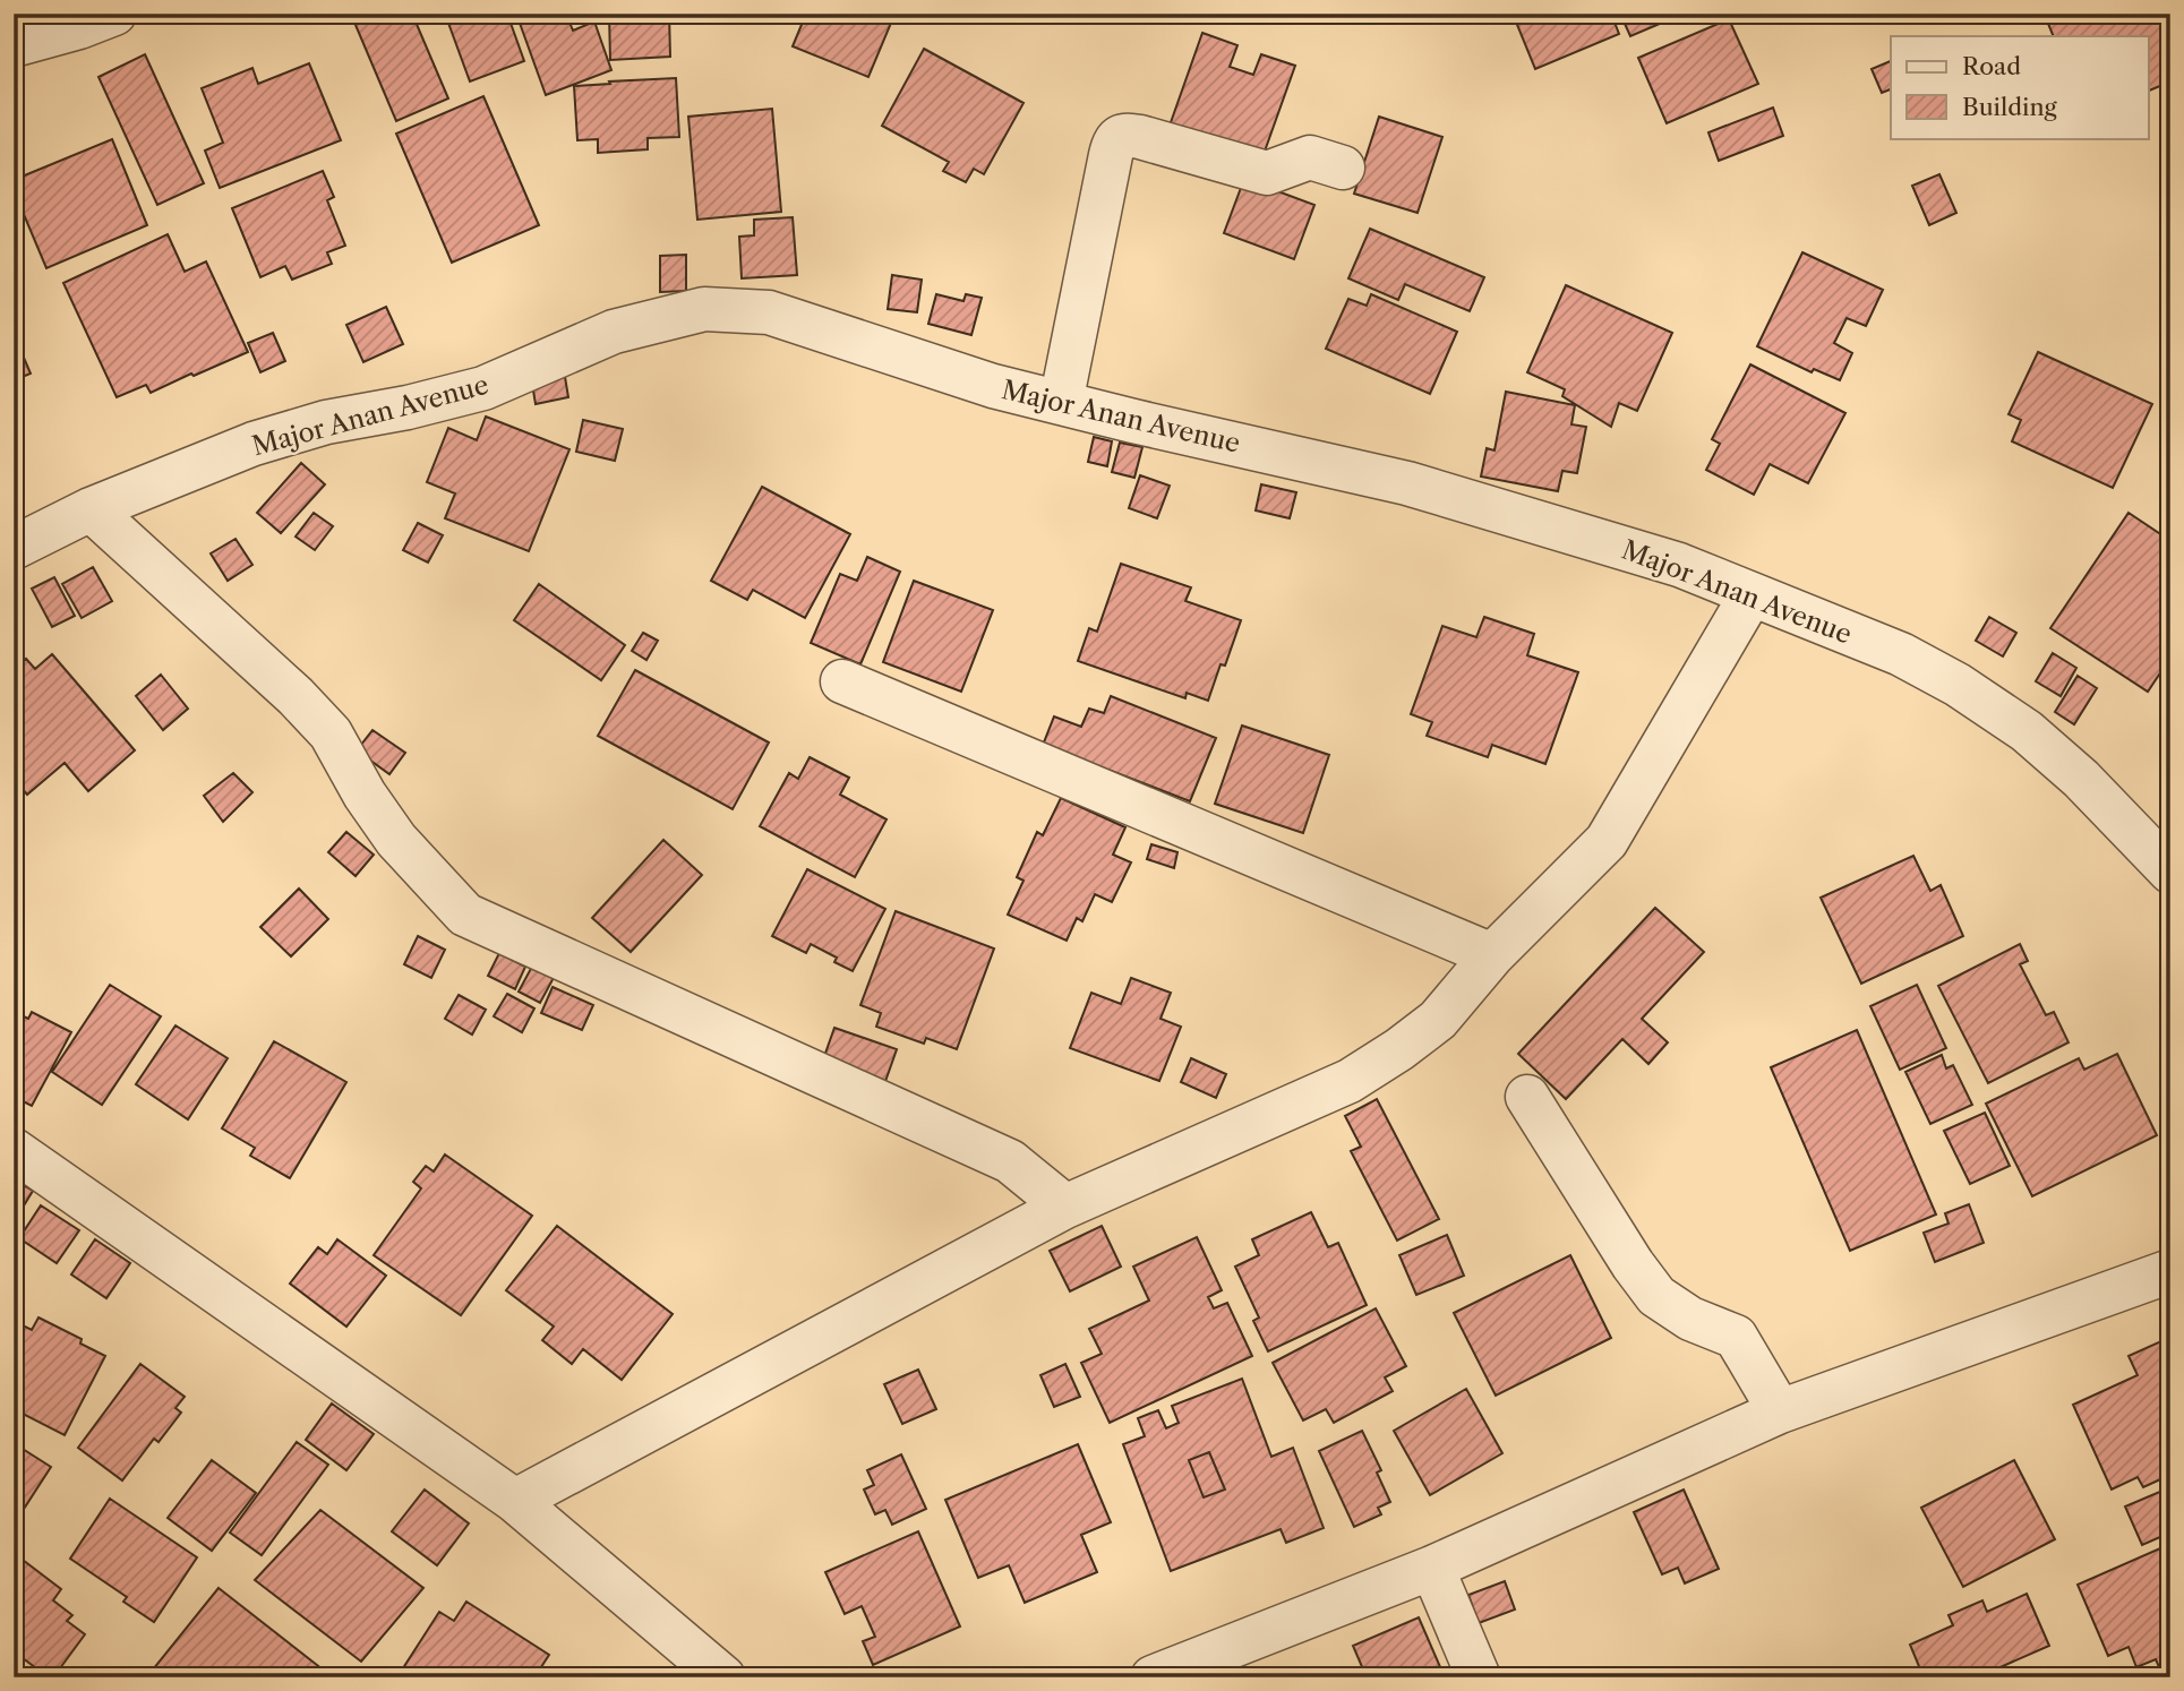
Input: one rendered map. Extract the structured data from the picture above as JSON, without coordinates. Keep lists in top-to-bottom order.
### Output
{
  "streets": {
    "street": ["Major Anan Avenue"]
  },
  "legend": ["Road", "Building"]
}
